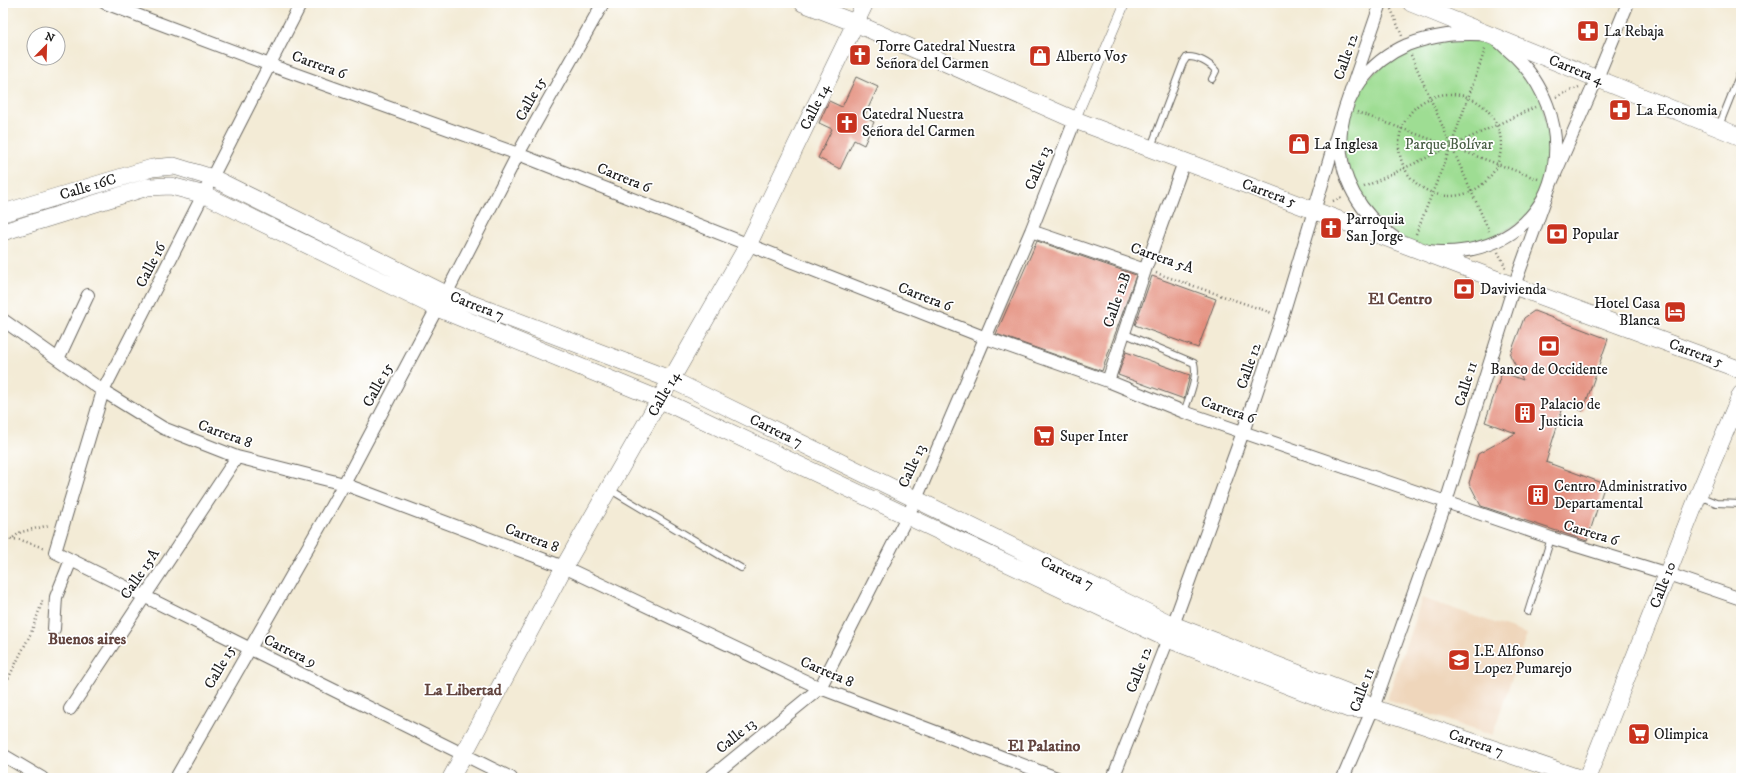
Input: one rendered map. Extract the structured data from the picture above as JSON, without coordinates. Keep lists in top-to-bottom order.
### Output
{
  "streets": {
    "main road": [
      "Carrera 4",
      "Calle 14",
      "Calle 16C",
      "Carrera 5",
      "Carrera 7",
      "Calle 10"
    ],
    "street": [
      "Calle 12",
      "Carrera 6",
      "Calle 15",
      "Calle 13",
      "Carrera 5A",
      "Calle 16",
      "Calle 12B",
      "Calle 11",
      "Carrera 8",
      "Calle 15A",
      "Carrera 9"
    ]
  },
  "crossings": [
    ["Calle 12", "Carrera 6"],
    ["Calle 12", "Carrera 5"],
    ["Calle 12", "Carrera 5A"],
    ["Calle 12", "Carrera 7"],
    ["Carrera 6", "Calle 15"],
    ["Carrera 6", "Calle 14"],
    ["Carrera 6", "Calle 13"],
    ["Carrera 6", "Calle 16"],
    ["Carrera 6", "Calle 12B"],
    ["Carrera 6", "Calle 11"],
    ["Carrera 6", "Calle 10"],
    ["Carrera 4", "Calle 11"],
    ["Calle 15", "Carrera 7"],
    ["Calle 15", "Carrera 8"],
    ["Calle 15", "Carrera 9"],
    ["Calle 14", "Carrera 5"],
    ["Calle 14", "Carrera 7"],
    ["Calle 14", "Carrera 8"],
    ["Calle 14", "Carrera 9"],
    ["Calle 13", "Carrera 5"],
    ["Calle 13", "Carrera 5A"],
    ["Calle 13", "Carrera 7"],
    ["Calle 13", "Carrera 8"],
    ["Calle 16C", "Carrera 7"],
    ["Carrera 5", "Calle 12B"],
    ["Carrera 5", "Calle 11"],
    ["Carrera 5A", "Calle 12B"],
    ["Calle 16", "Carrera 7"],
    ["Calle 16", "Carrera 8"],
    ["Calle 16", "Carrera 9"],
    ["Carrera 7", "Calle 11"],
    ["Carrera 8", "Calle 15A"],
    ["Calle 15A", "Carrera 9"]
  ],
  "districts": [
    "El Centro",
    "Buenos aires",
    "La Libertad",
    "El Palatino"
  ],
  "parks": ["Parque Bolívar"],
  "places": {
    "pharmacy": ["La Rebaja", "La Economia"],
    "church": ["Torre Catedral Nuestra Señora del Carmen", "Catedral Nuestra Señora del Carmen", "Parroquia San Jorge"],
    "shop": ["Alberto Vo5", "La Inglesa"],
    "bank": ["Popular", "Davivienda", "Banco de Occidente"],
    "hotel": ["Hotel Casa Blanca"],
    "building": ["Palacio de Justicia", "Centro Administrativo Departamental"],
    "supermarket": ["Super Inter", "Olimpica"],
    "school or university": ["I.E Alfonso Lopez Pumarejo"]
  },
  "north": "top right"
}
